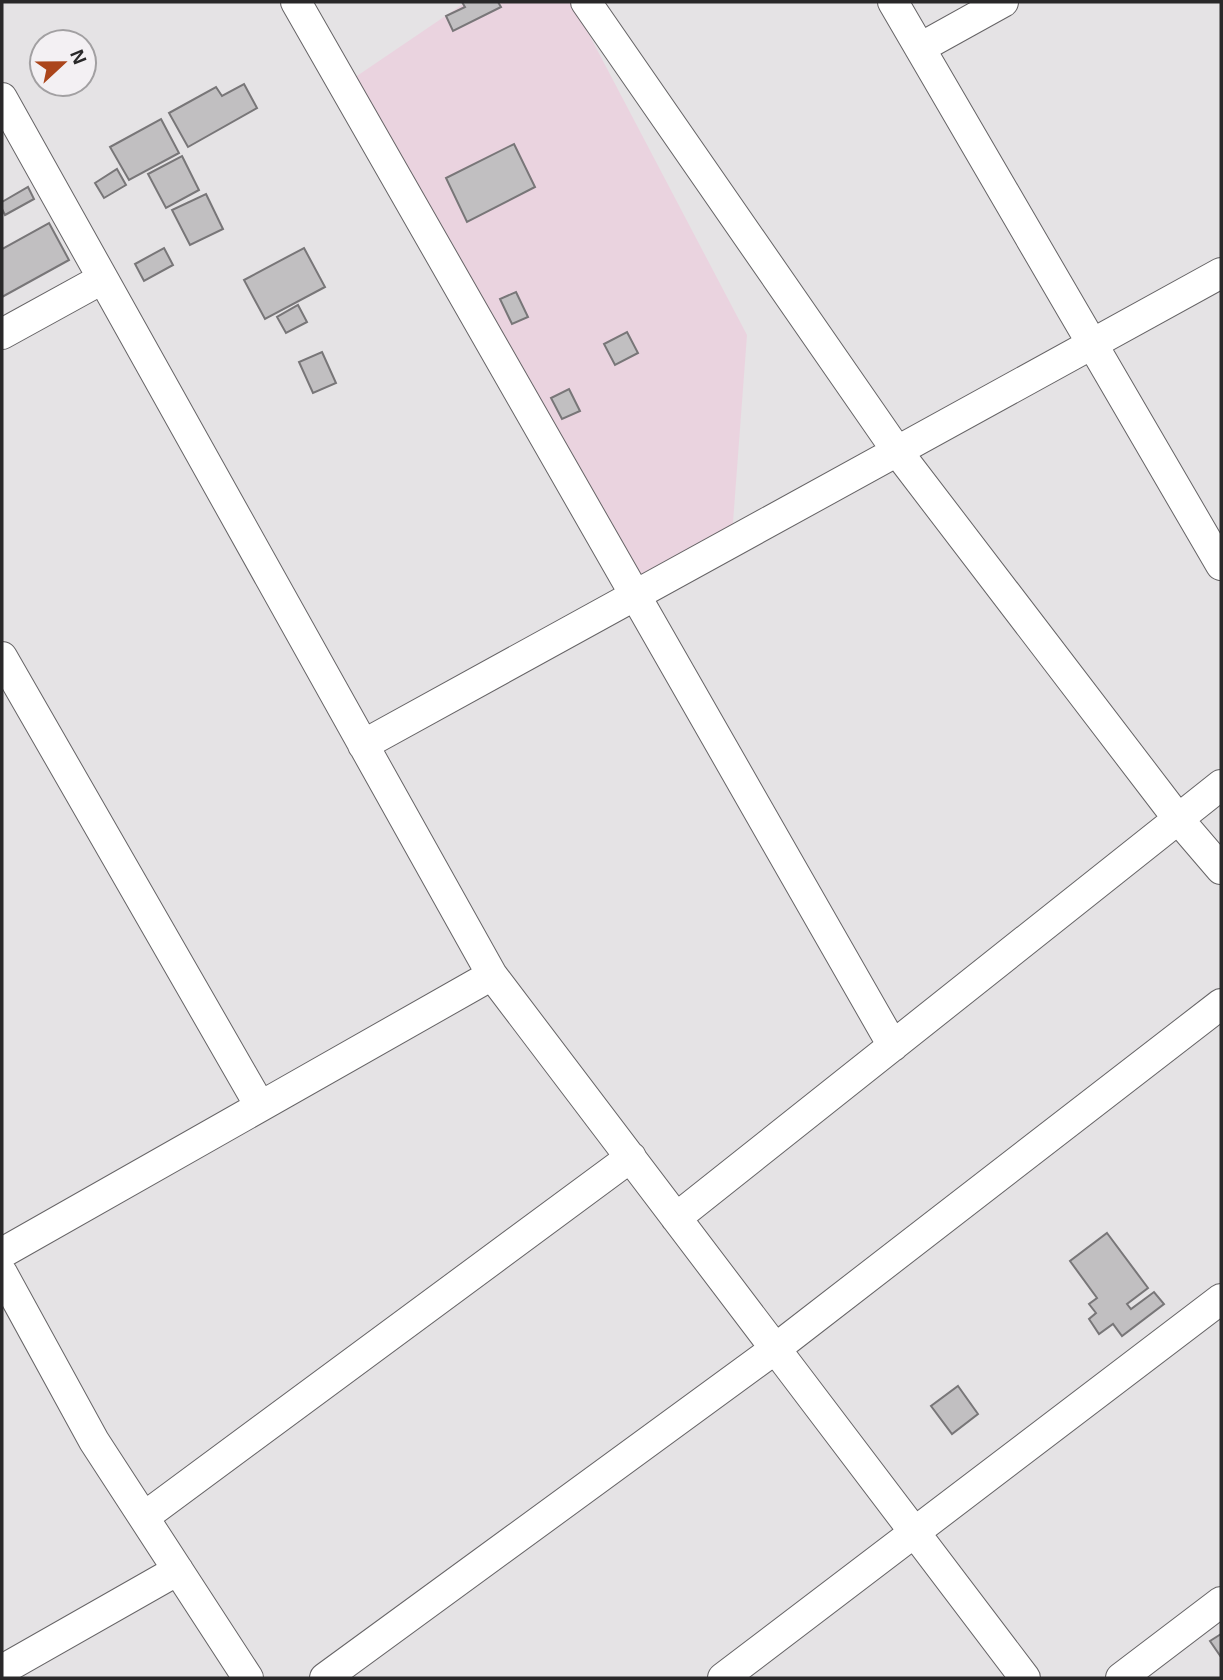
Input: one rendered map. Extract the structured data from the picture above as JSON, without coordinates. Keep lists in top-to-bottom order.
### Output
{
  "north": "right"
}
